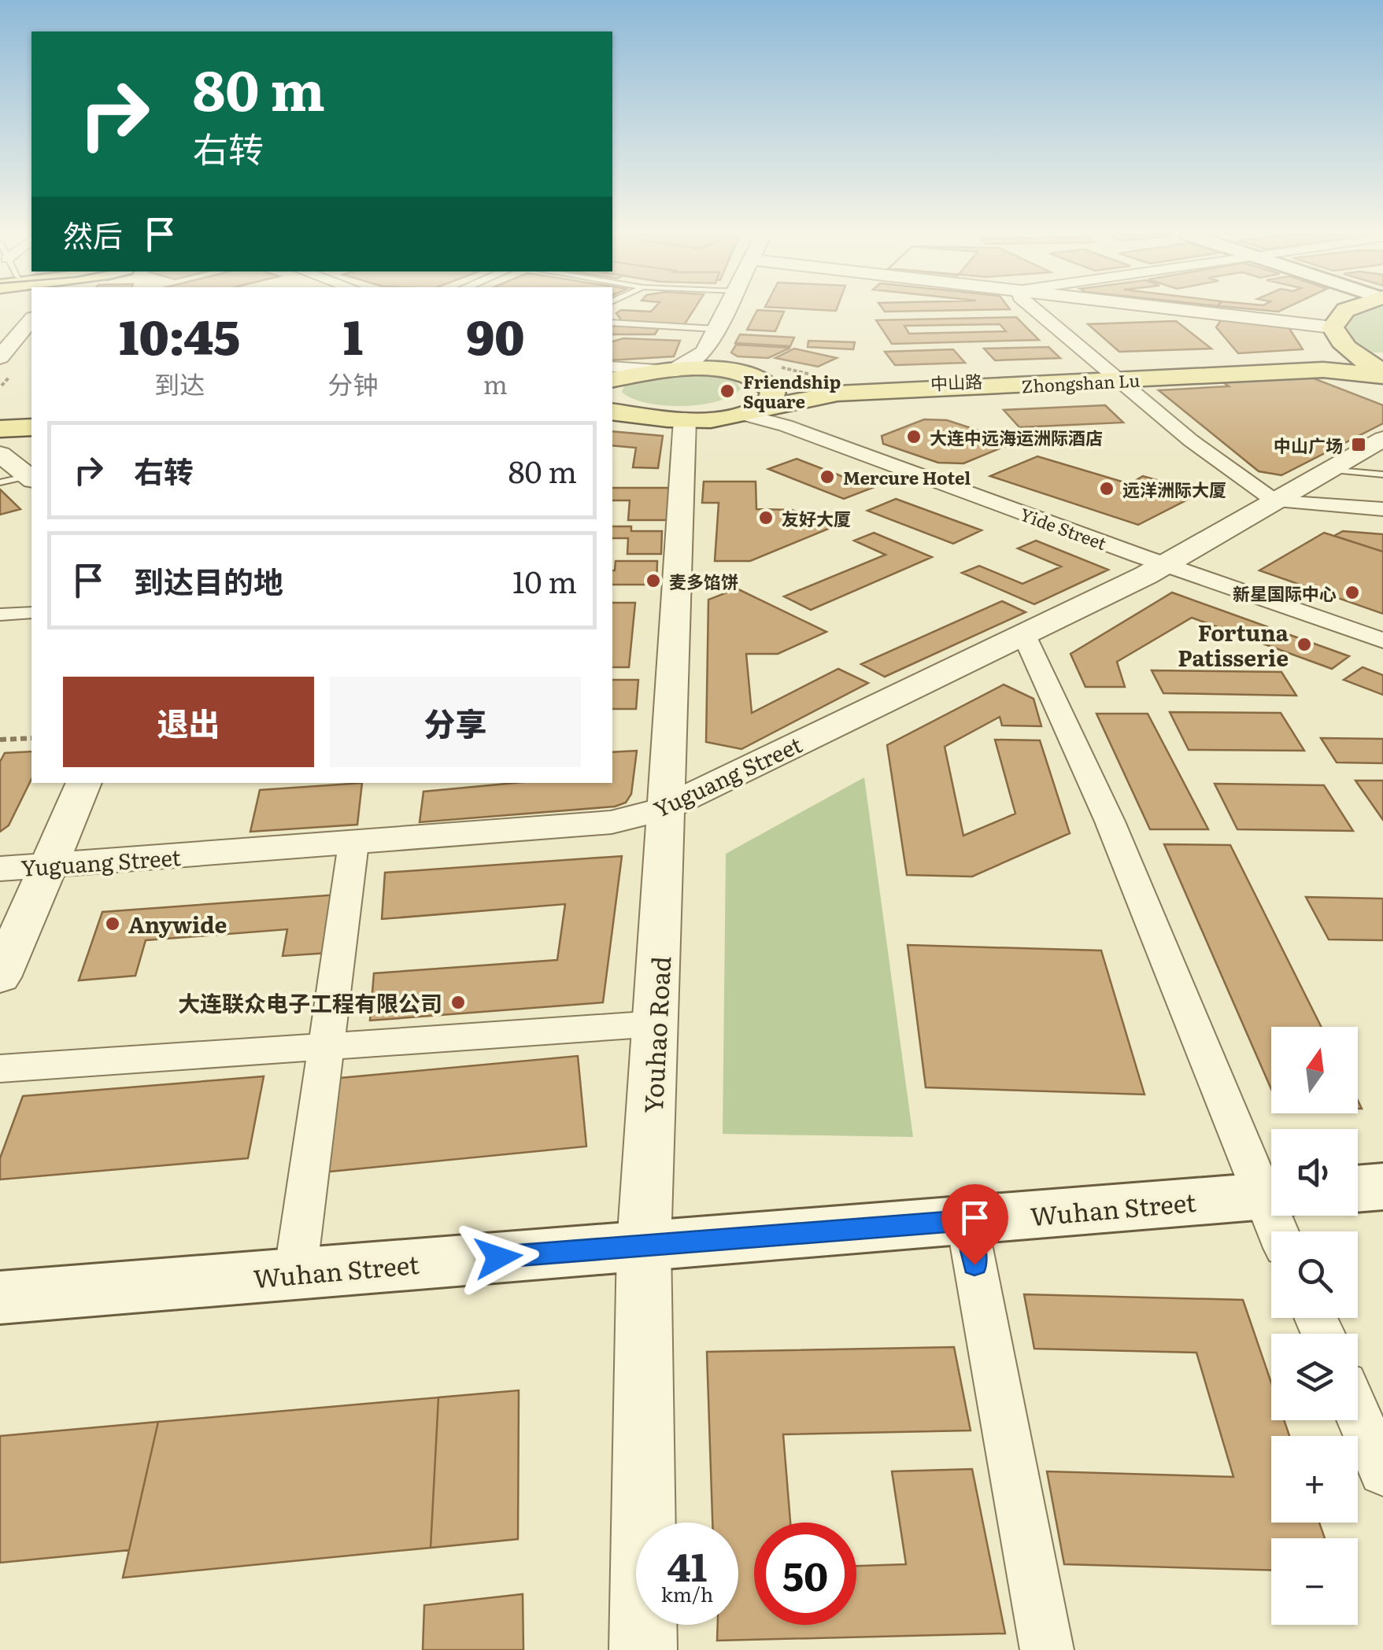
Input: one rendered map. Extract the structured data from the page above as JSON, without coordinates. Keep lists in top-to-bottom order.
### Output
{
  "streets": {
    "main road": ["Zhongshan Lu", "Wuhan Street"],
    "street": ["Yide Street", "Yuguang Street", "Youhao Road"]
  },
  "crossings": [
    ["Yide Street", "Yuguang Street"],
    ["Yuguang Street", "Youhao Road"],
    ["Youhao Road", "Wuhan Street"]
  ],
  "places": {
    "other": [
      "Friendship Square",
      "大连中远海运洲际酒店",
      "Mercure Hotel",
      "远洋洲际大厦",
      "友好大厦",
      "麦多馅饼",
      "新星国际中心",
      "Fortuna Patisserie",
      "Anywide",
      "大连联众电子工程有限公司"
    ],
    "transit": ["中山广场"]
  },
  "north": "top",
  "page": {
    "turn": ["80 m", "右转"],
    "then": "然后",
    "eta": [
      "10:45",
      "到达",
      "1",
      "分钟",
      "90",
      "m"
    ],
    "list": [
      {
        "name": "右转",
        "value": "80 m"
      },
      {
        "name": "到达目的地",
        "value": "10 m"
      }
    ],
    "buttons": ["退出", "分享"],
    "map_buttons": ["+", "−"],
    "speed": "41 km/h",
    "limit": "50"
  }
}
